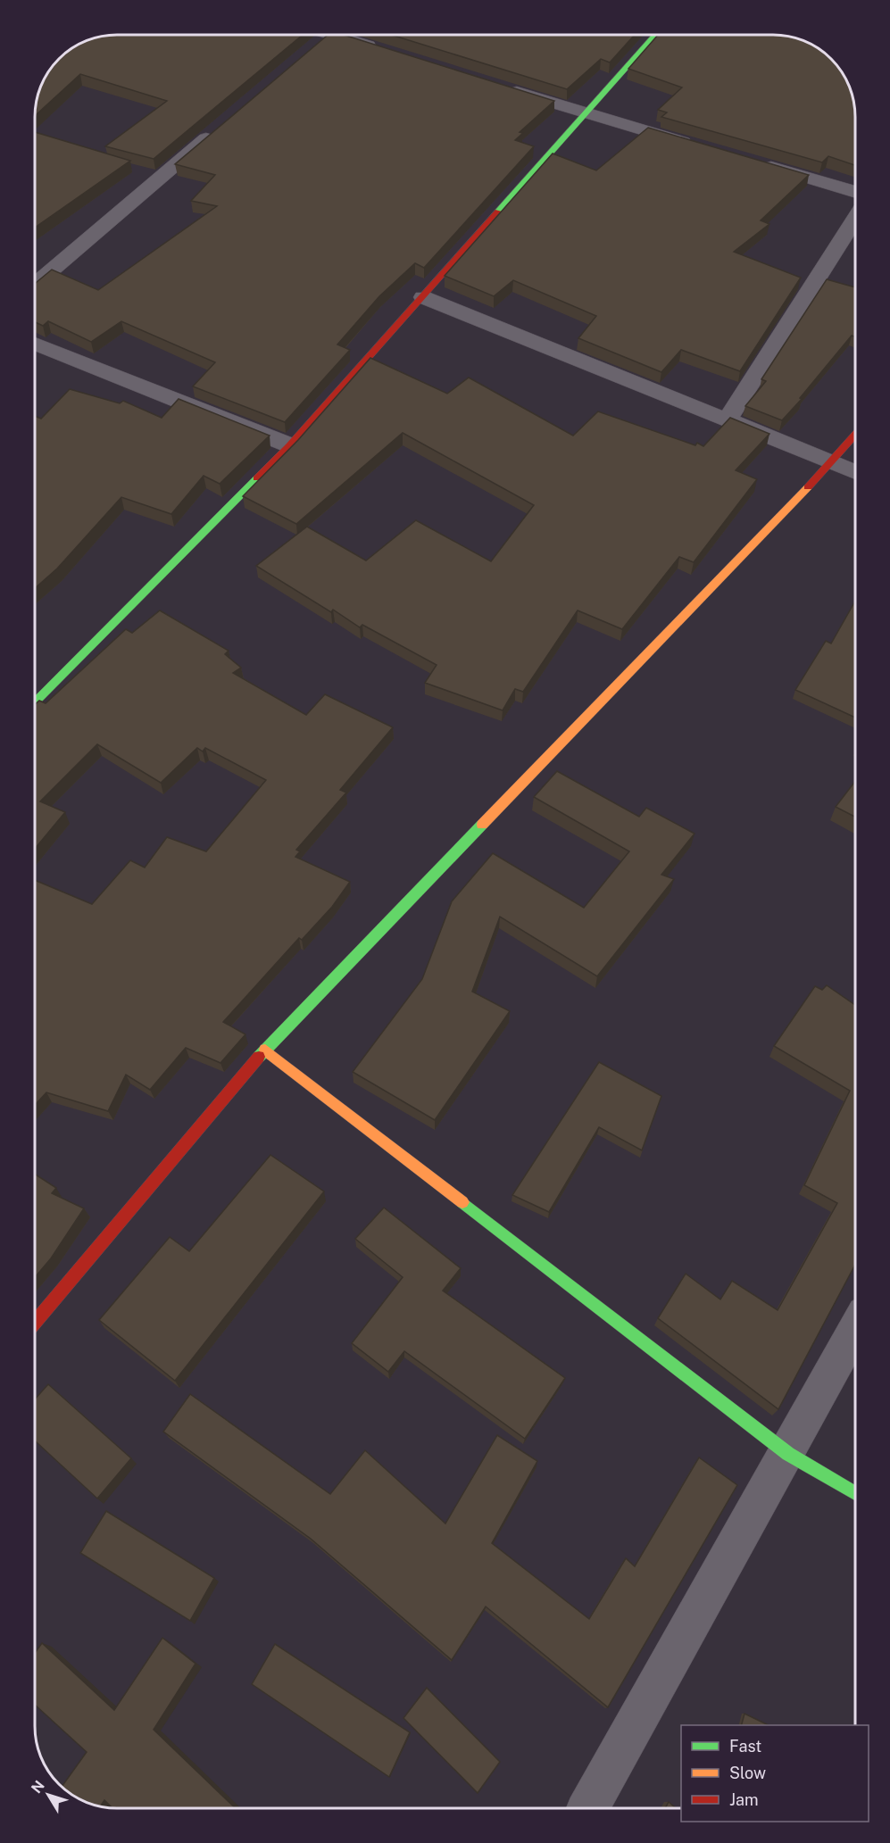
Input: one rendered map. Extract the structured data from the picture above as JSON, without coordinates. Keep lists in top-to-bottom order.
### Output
{
  "legend": ["Fast", "Slow", "Jam"],
  "north": "top left"
}
